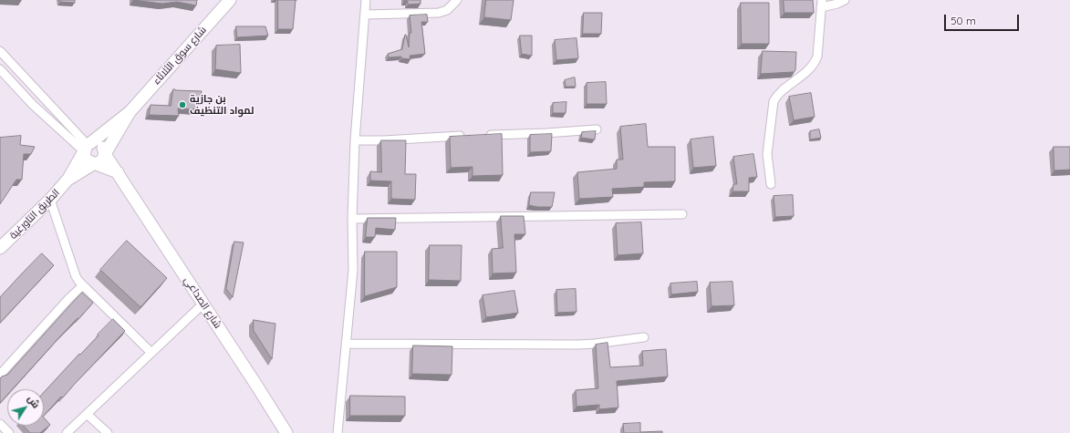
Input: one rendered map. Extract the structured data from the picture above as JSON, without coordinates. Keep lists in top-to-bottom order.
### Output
{
  "streets": {
    "street": ["شارع سوق الثلاثاء", "الطريق التاورغية", "شارع الصداعي"]
  },
  "places": ["بن جازية لمواد التنظيف"],
  "scale_bar": "50 m",
  "north": "top right"
}
